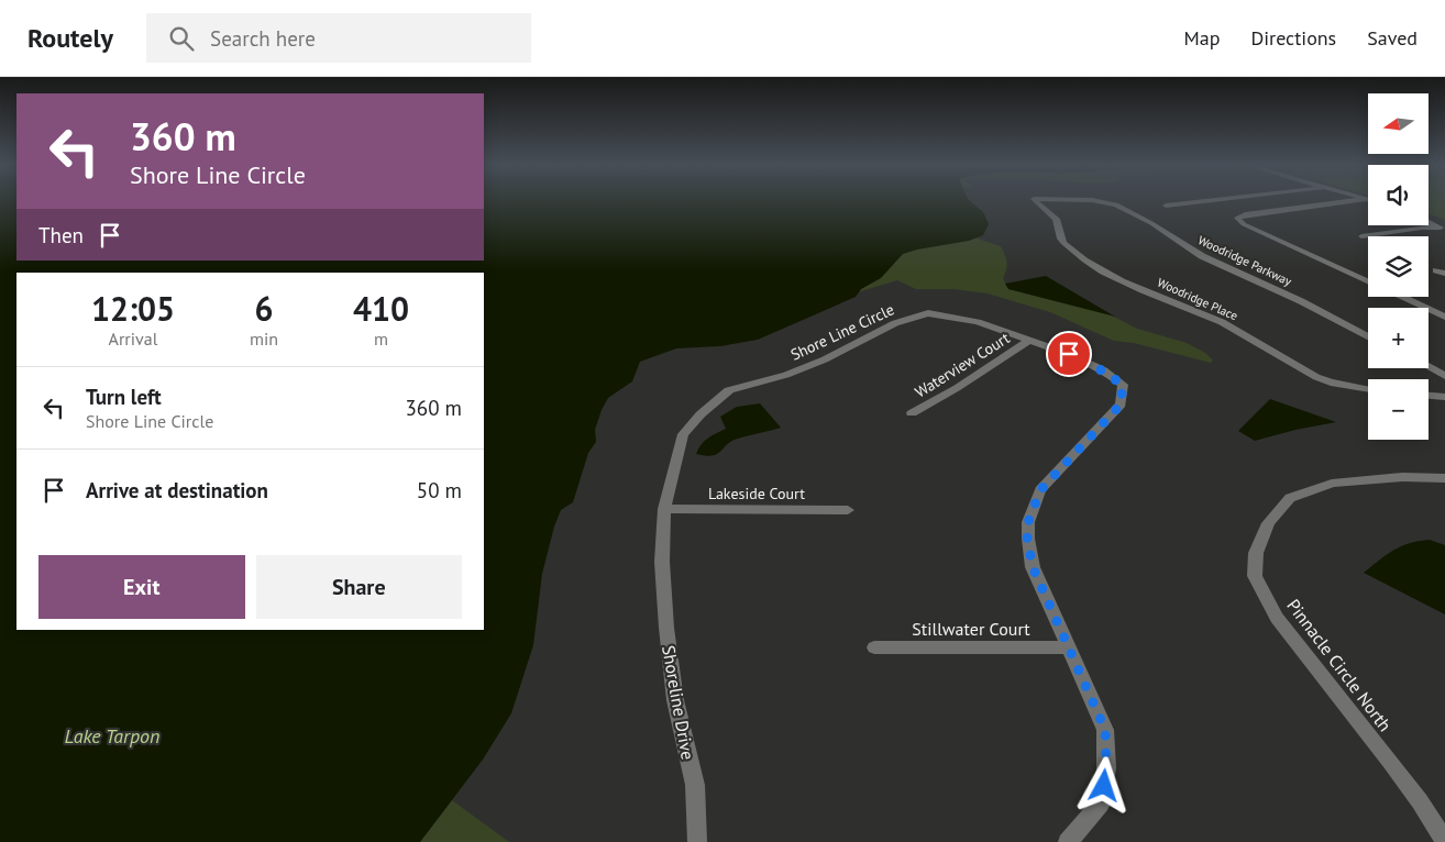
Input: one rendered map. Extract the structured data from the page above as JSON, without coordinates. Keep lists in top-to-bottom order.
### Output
{
  "streets": {
    "street": [
      "Woodridge Parkway",
      "Woodridge Place",
      "Shore Line Circle",
      "Waterview Court",
      "Lakeside Court",
      "Stillwater Court",
      "Pinnacle Circle North",
      "Shoreline Drive"
    ]
  },
  "crossings": [
    ["Shore Line Circle", "Waterview Court"],
    ["Shore Line Circle", "Lakeside Court"],
    ["Shore Line Circle", "Stillwater Court"],
    ["Shore Line Circle", "Shoreline Drive"]
  ],
  "water": ["Lake Tarpon"],
  "north": "left",
  "page": {
    "header": "Routely",
    "search": "Search here",
    "nav": ["Map", "Directions", "Saved"],
    "map_buttons": ["+", "−"],
    "turn": ["360 m", "Shore Line Circle"],
    "then": "Then",
    "eta": [
      "12:05",
      "Arrival",
      "6",
      "min",
      "410",
      "m"
    ],
    "list": [
      {
        "name": "Turn left",
        "note": "Shore Line Circle",
        "value": "360 m"
      },
      {
        "name": "Arrive at destination",
        "value": "50 m"
      }
    ],
    "buttons": ["Exit", "Share"]
  }
}
